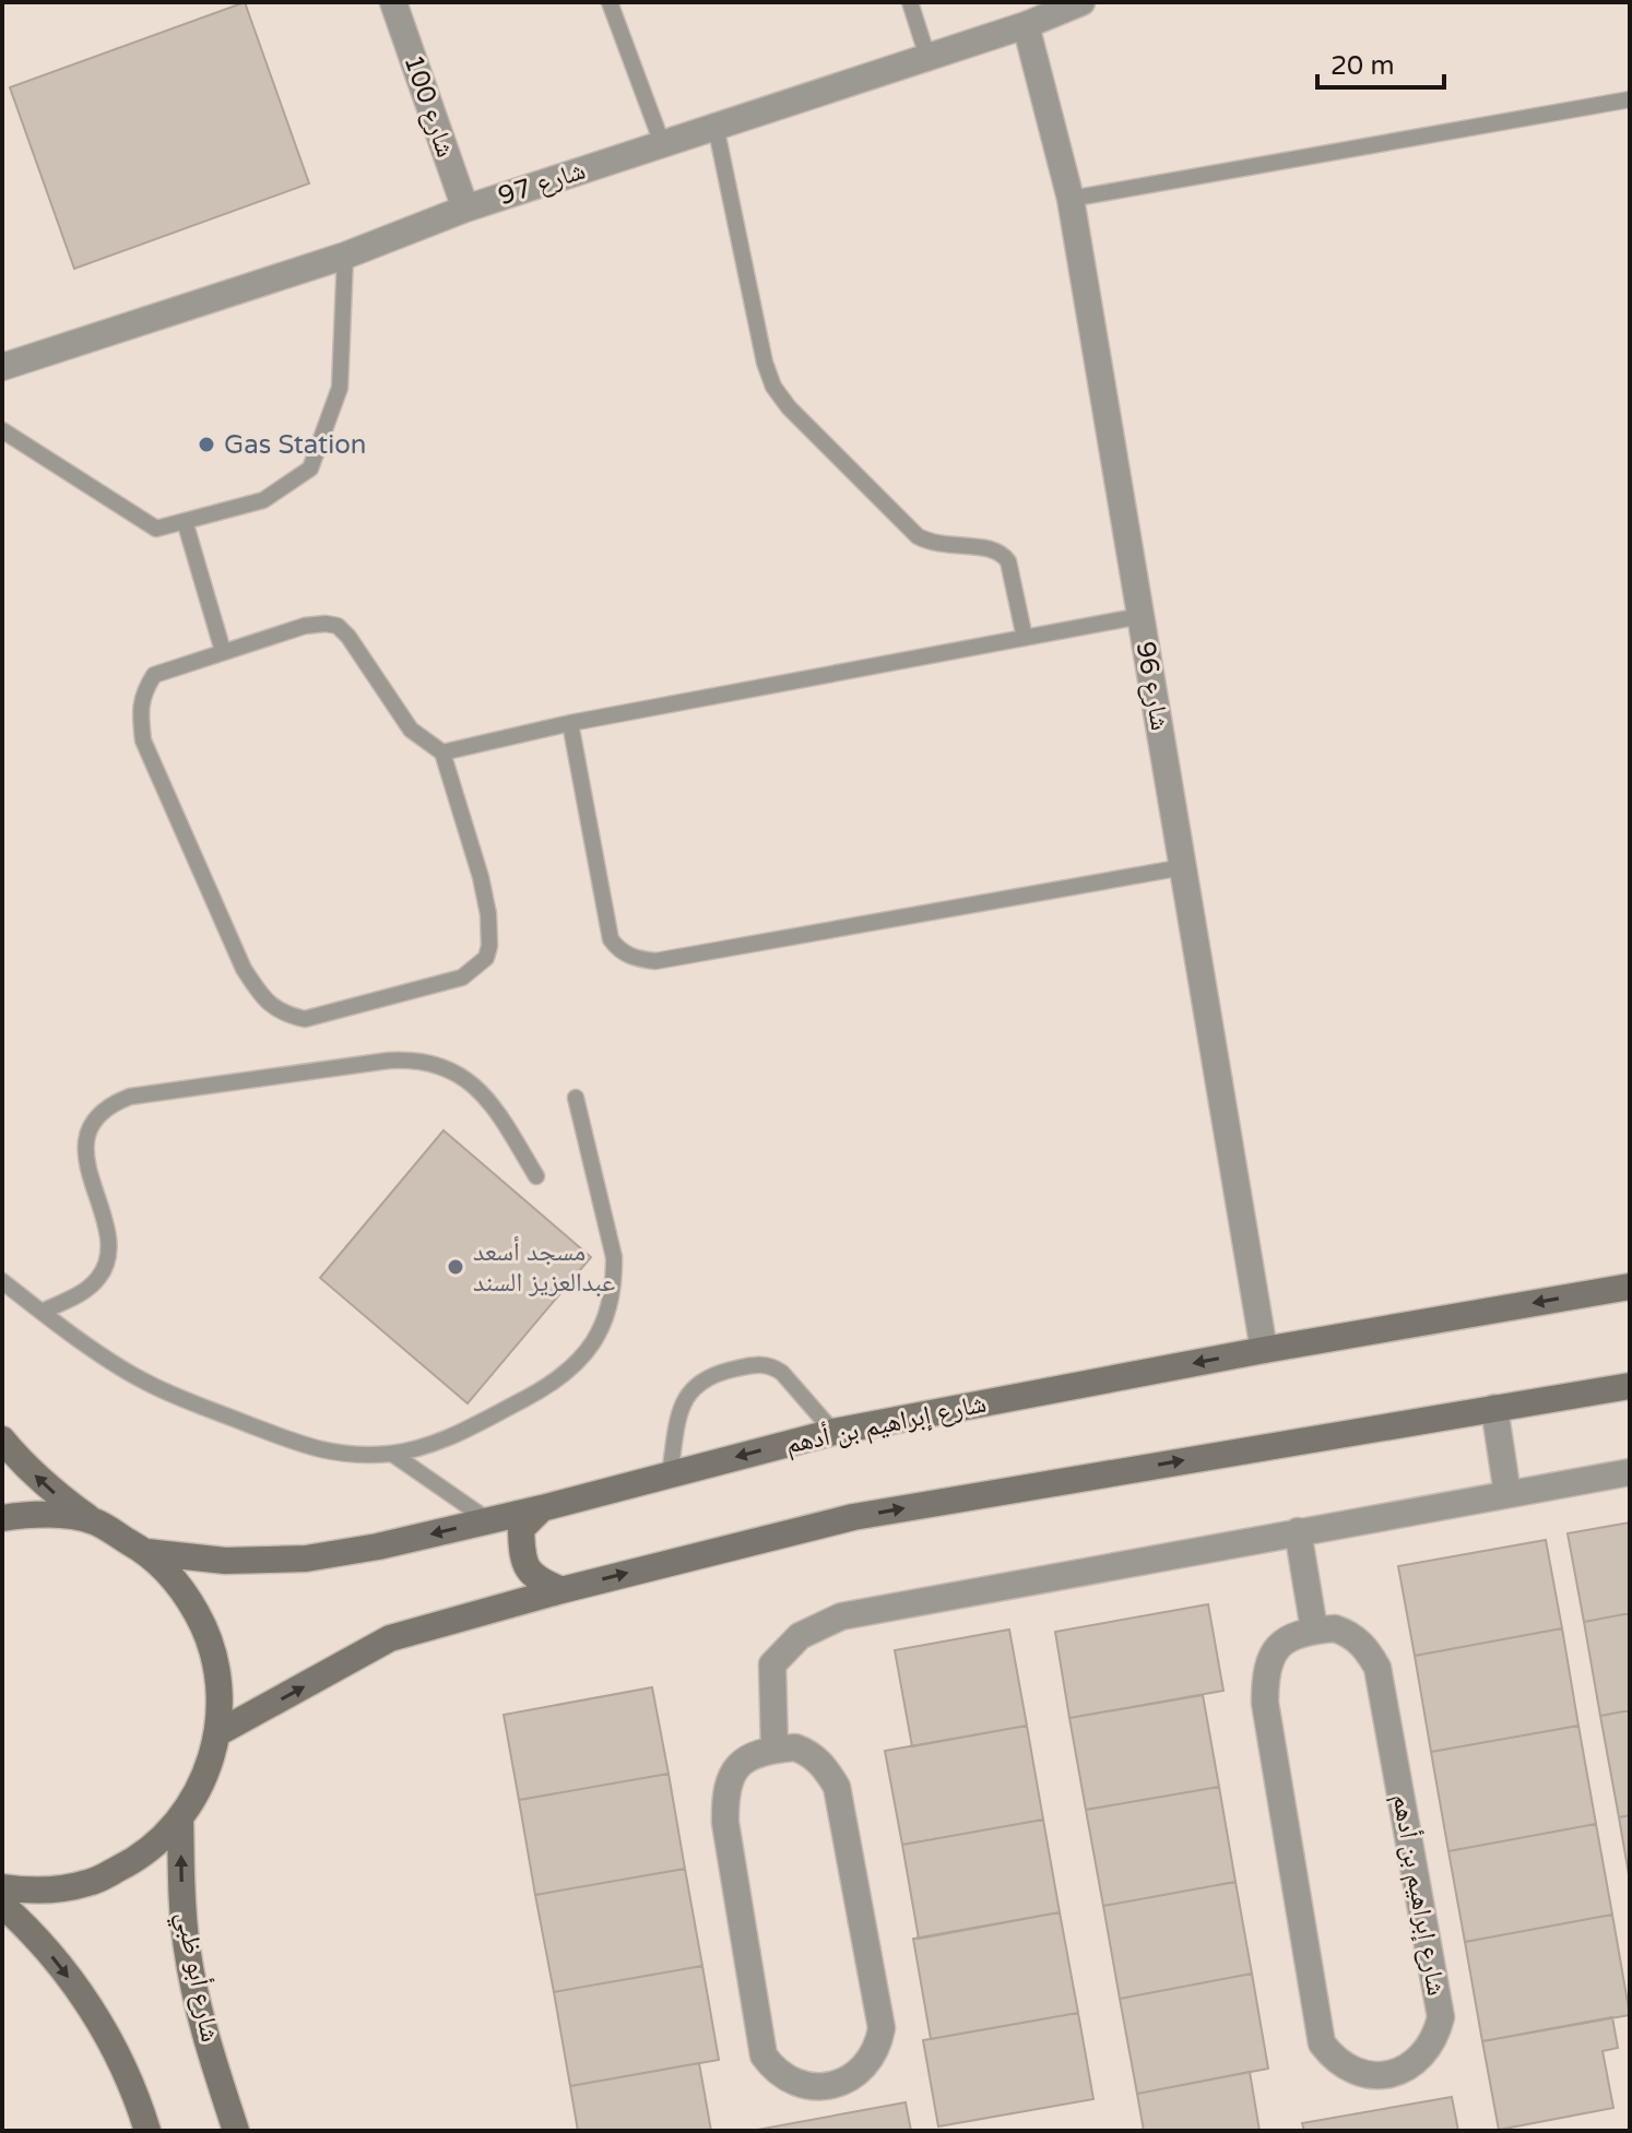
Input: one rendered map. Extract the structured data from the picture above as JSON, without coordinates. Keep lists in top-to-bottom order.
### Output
{
  "streets": {
    "street": [
      "شارع 100",
      "شارع 97",
      "شارع 96",
      "شارع إبراهيم بن أدهم",
      "شارع أبو ظبي"
    ]
  },
  "crossings": [
    ["شارع 100", "شارع 97"],
    ["شارع 97", "شارع 96"],
    ["شارع 96", "شارع إبراهيم بن أدهم"]
  ],
  "places": ["Gas Station", "مسجد أسعد عبدالعزيز السند"],
  "scale_bar": "20 m"
}
